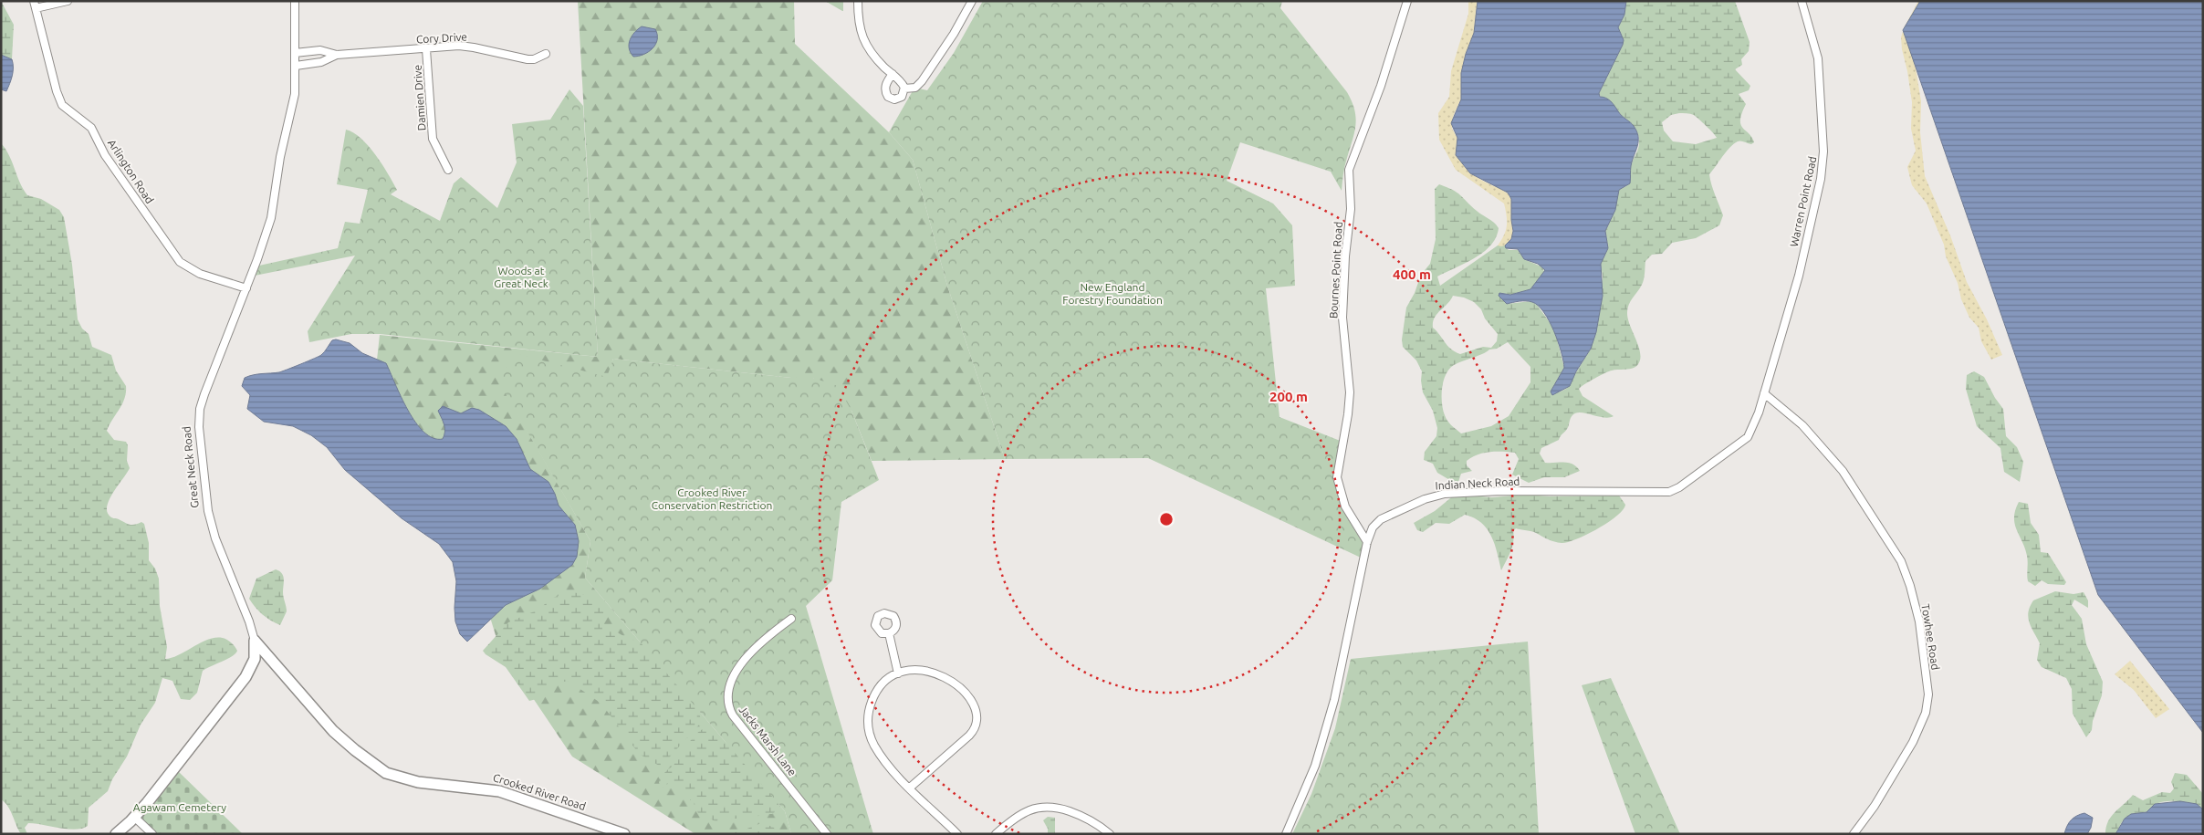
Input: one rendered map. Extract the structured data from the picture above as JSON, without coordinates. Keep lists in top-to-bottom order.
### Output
{
  "streets": {
    "street": [
      "Cory Drive",
      "Damien Drive",
      "Arlington Road",
      "Warren Point Road",
      "Bournes Point Road",
      "Great Neck Road",
      "Indian Neck Road",
      "Towhee Road",
      "Jacks Marsh Lane",
      "Crooked River Road"
    ]
  },
  "crossings": [
    ["Cory Drive", "Damien Drive"],
    ["Cory Drive", "Great Neck Road"],
    ["Arlington Road", "Great Neck Road"],
    ["Warren Point Road", "Indian Neck Road"],
    ["Bournes Point Road", "Indian Neck Road"],
    ["Great Neck Road", "Crooked River Road"],
    ["Indian Neck Road", "Towhee Road"]
  ],
  "parks": [
    "Woods at Great Neck",
    "New England Forestry Foundation",
    "Crooked River Conservation Restriction",
    "Agawam Cemetery"
  ],
  "rings": ["400 m", "200 m"]
}
